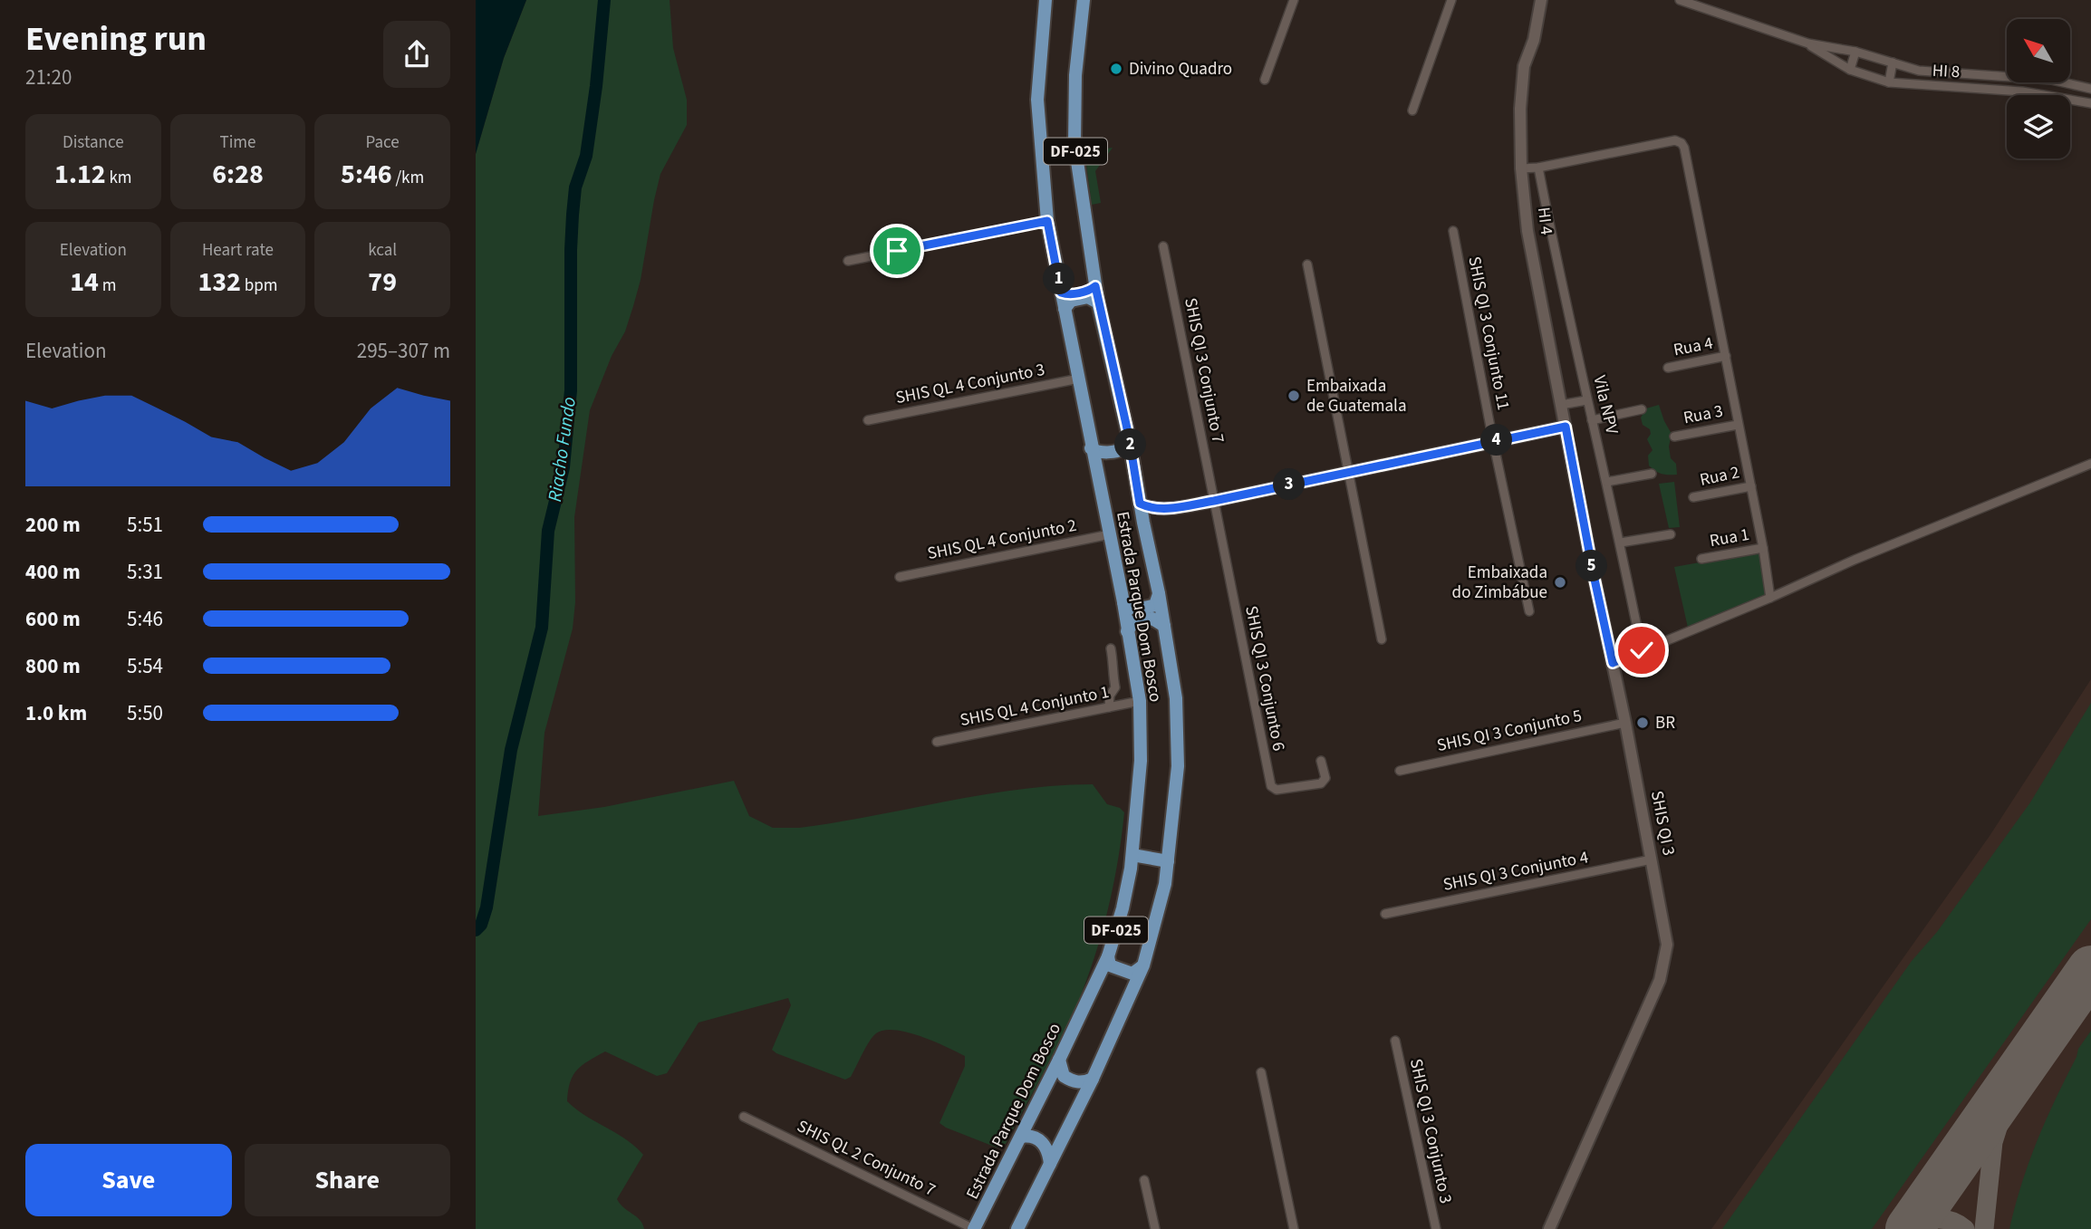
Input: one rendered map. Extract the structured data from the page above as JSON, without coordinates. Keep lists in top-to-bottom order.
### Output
{
  "streets": {
    "main road": ["DF-025", "Estrada Parque Dom Bosco"],
    "street": [
      "HI 8",
      "HI 4",
      "SHIS QI 3 Conjunto 11",
      "Rua 4",
      "SHIS QI 3 Conjunto 7",
      "SHIS QL 4 Conjunto 3",
      "Vila NPV",
      "Rua 3",
      "Rua 2",
      "Rua 1",
      "SHIS QL 4 Conjunto 2",
      "SHIS QI 3 Conjunto 6",
      "SHIS QL 4 Conjunto 1",
      "SHIS QI 3 Conjunto 5",
      "SHIS QI 3",
      "SHIS QI 3 Conjunto 4",
      "SHIS QI 3 Conjunto 3",
      "SHIS QL 2 Conjunto 7"
    ]
  },
  "crossings": [
    ["HI 4", "SHIS QI 3"],
    ["SHIS QI 3 Conjunto 7", "SHIS QI 3 Conjunto 6"],
    ["SHIS QL 4 Conjunto 3", "Estrada Parque Dom Bosco"],
    ["SHIS QL 4 Conjunto 2", "Estrada Parque Dom Bosco"],
    ["Estrada Parque Dom Bosco", "SHIS QL 4 Conjunto 1"],
    ["Estrada Parque Dom Bosco", "SHIS QL 2 Conjunto 7"],
    ["SHIS QI 3 Conjunto 5", "SHIS QI 3"],
    ["SHIS QI 3", "SHIS QI 3 Conjunto 4"]
  ],
  "water": ["Riacho Fundo"],
  "places": [
    "Divino Quadro",
    "Embaixada de Guatemala",
    "Embaixada do Zimbábue",
    "BR"
  ],
  "north": "top left",
  "page": {
    "heading": ["Evening run", "21:20"],
    "stats": [
      ["Distance", "1.12 km"],
      ["Time", "6:28"],
      ["Pace", "5:46 /km"],
      ["Elevation", "14 m"],
      ["Heart rate", "132 bpm"],
      ["kcal", "79"]
    ],
    "pins": [
      "1",
      "4",
      "2",
      "3",
      "5"
    ],
    "chart": ["Elevation", "295–307 m"],
    "list": [
      {
        "name": "200 m",
        "note": "5:51"
      },
      {
        "name": "400 m",
        "note": "5:31"
      },
      {
        "name": "600 m",
        "note": "5:46"
      },
      {
        "name": "800 m",
        "note": "5:54"
      },
      {
        "name": "1.0 km",
        "note": "5:50"
      }
    ],
    "buttons": ["Save", "Share"]
  }
}
